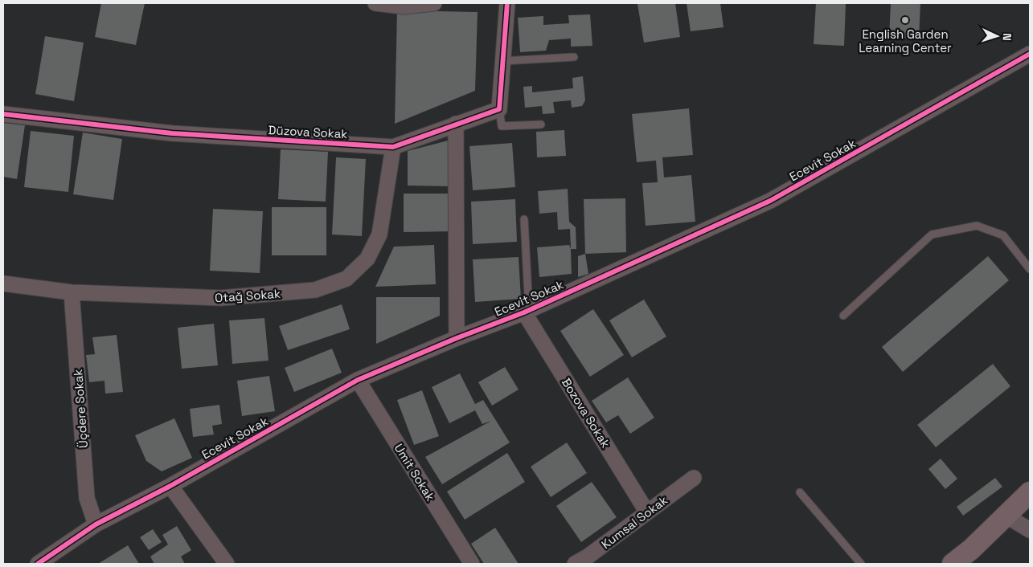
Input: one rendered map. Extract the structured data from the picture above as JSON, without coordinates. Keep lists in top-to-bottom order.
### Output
{
  "streets": {
    "street": [
      "Düzova Sokak",
      "Ecevit Sokak",
      "Otağ Sokak",
      "Üçdere Sokak",
      "Bozova Sokak",
      "Umit Sokak",
      "Kumsal Sokak"
    ]
  },
  "crossings": [
    ["Düzova Sokak", "Otağ Sokak"],
    ["Ecevit Sokak", "Üçdere Sokak"],
    ["Ecevit Sokak", "Bozova Sokak"],
    ["Ecevit Sokak", "Umit Sokak"],
    ["Otağ Sokak", "Üçdere Sokak"],
    ["Bozova Sokak", "Kumsal Sokak"]
  ],
  "places": ["English Garden Learning Center"],
  "north": "right"
}
